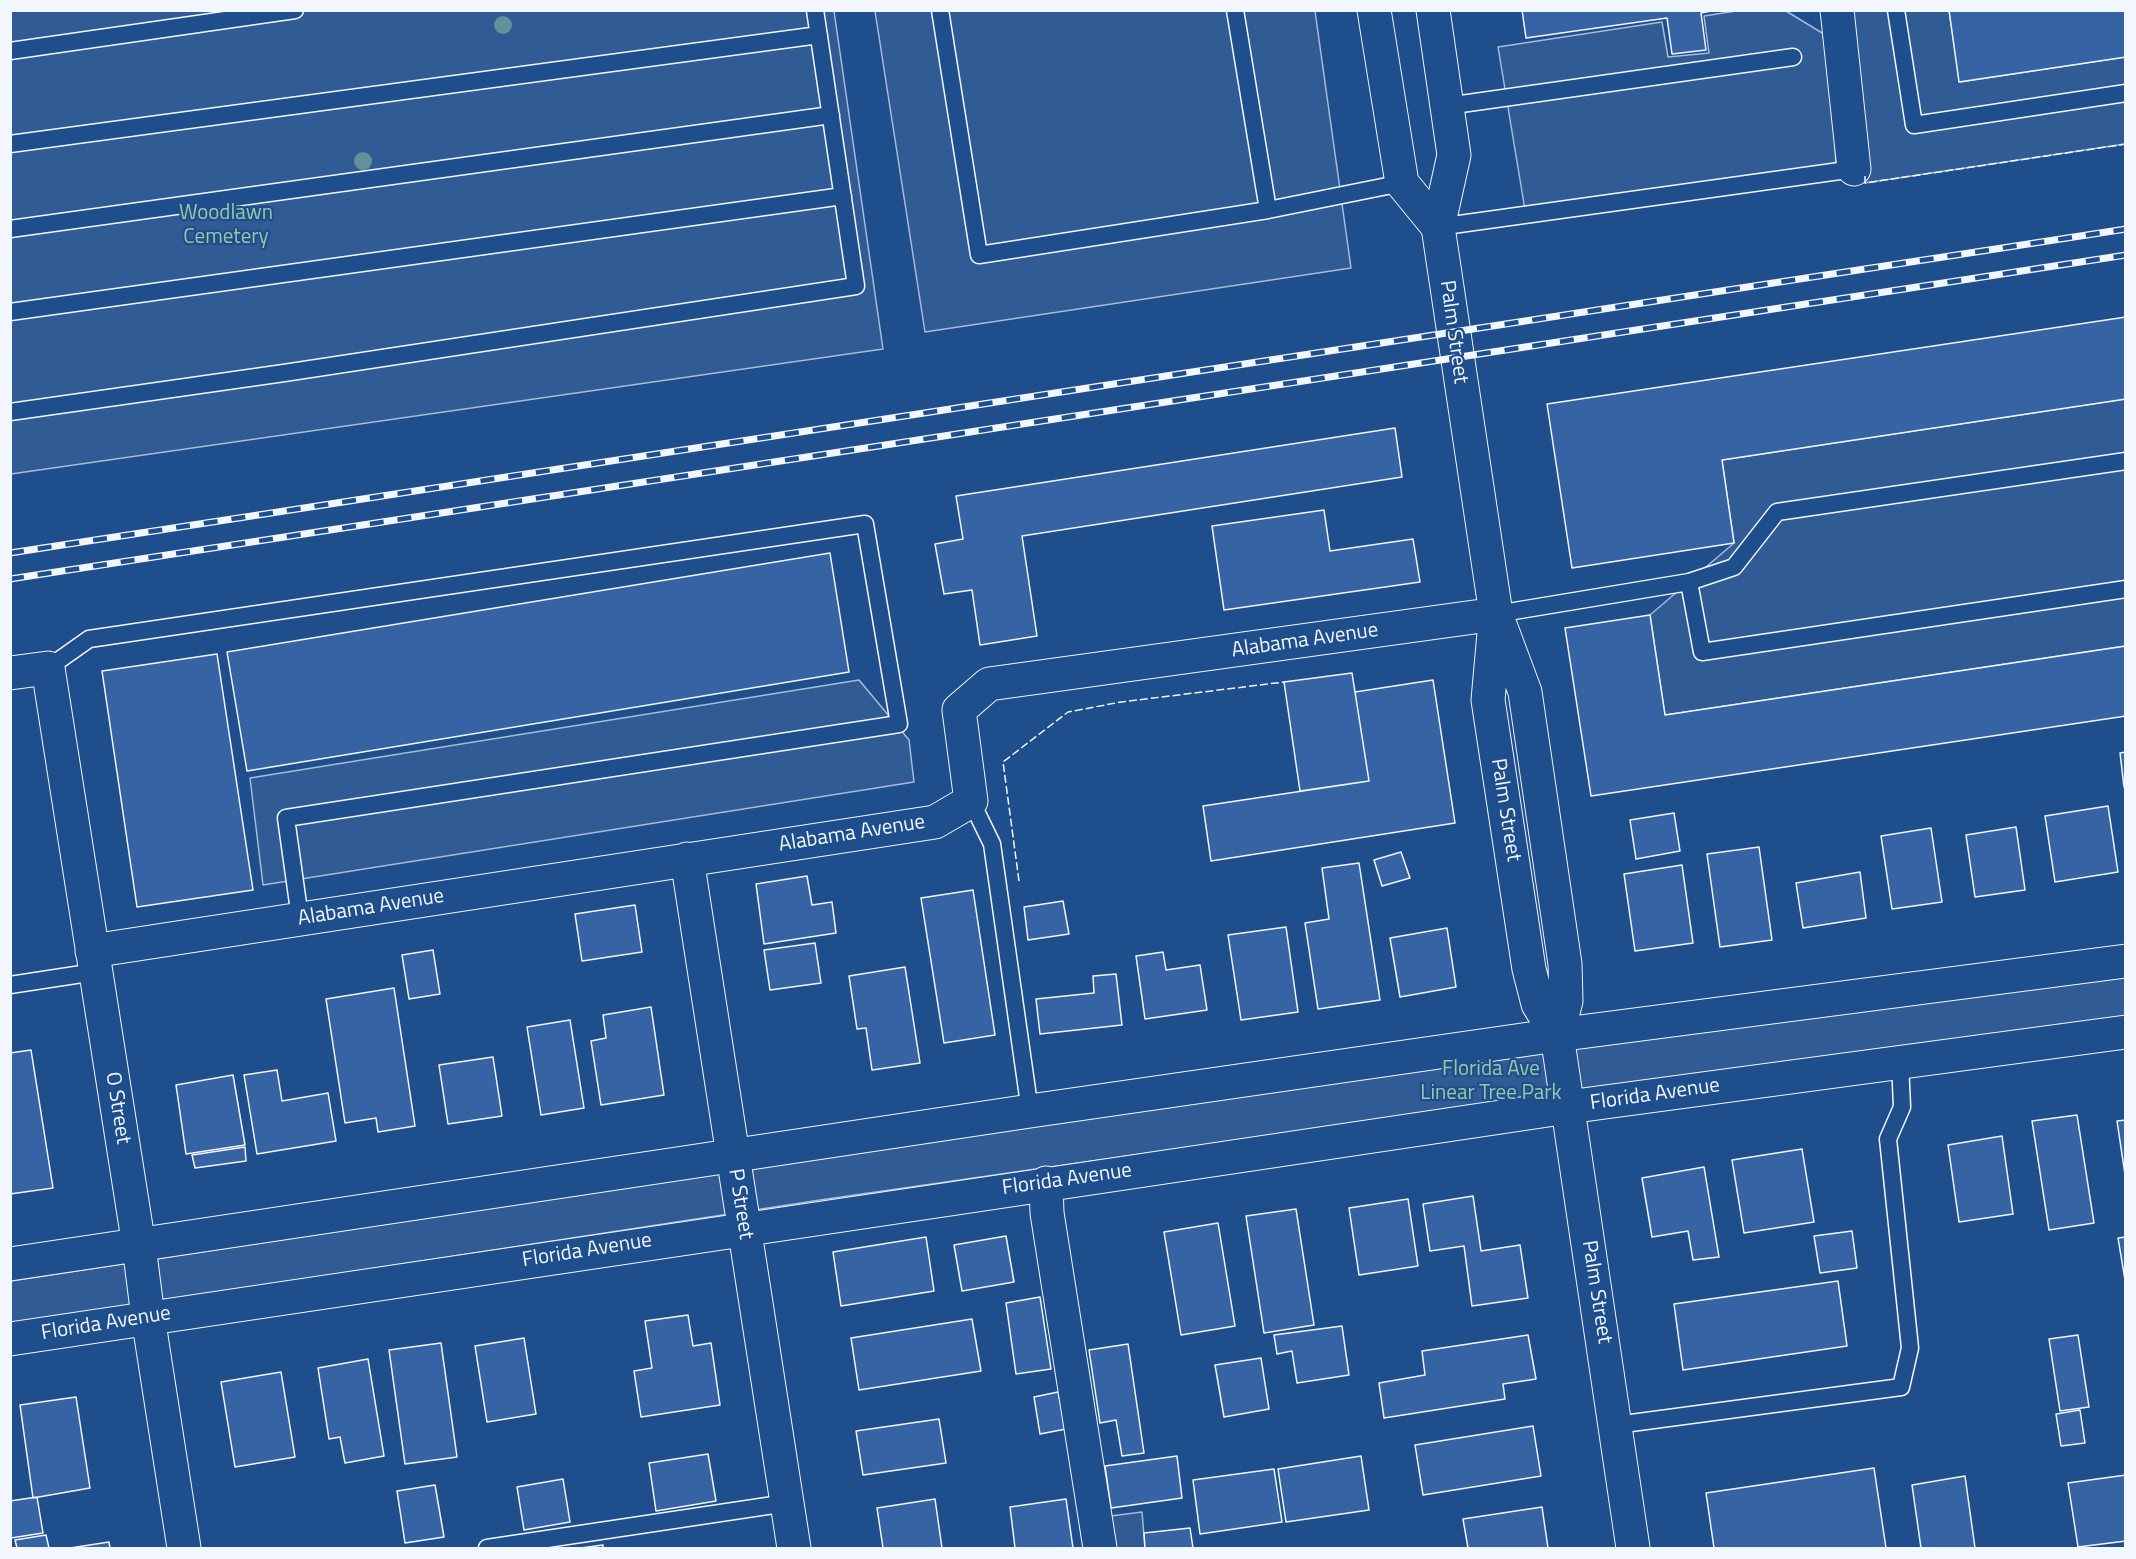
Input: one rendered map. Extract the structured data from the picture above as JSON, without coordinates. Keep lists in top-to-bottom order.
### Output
{
  "streets": {
    "street": [
      "Palm Street",
      "Alabama Avenue",
      "Florida Avenue",
      "O Street",
      "P Street"
    ]
  },
  "crossings": [
    ["Palm Street", "Alabama Avenue"],
    ["Palm Street", "Florida Avenue"],
    ["Alabama Avenue", "O Street"],
    ["Alabama Avenue", "P Street"],
    ["Florida Avenue", "O Street"],
    ["Florida Avenue", "P Street"]
  ],
  "parks": ["Woodlawn Cemetery", "Florida Ave Linear Tree Park"]
}
